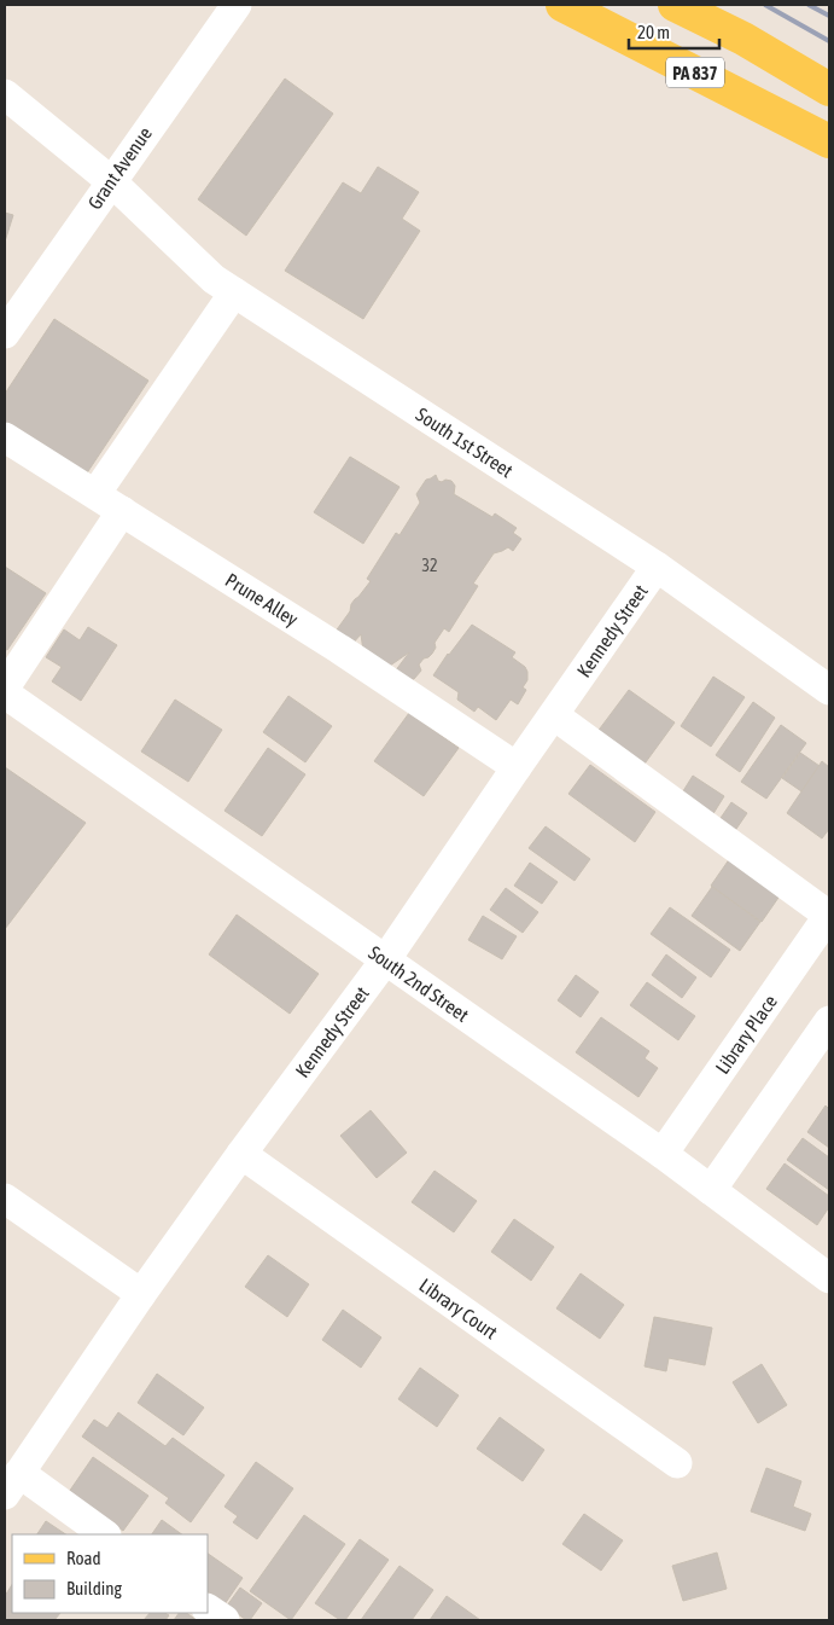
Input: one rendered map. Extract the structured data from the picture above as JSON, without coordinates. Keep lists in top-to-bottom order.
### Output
{
  "streets": {
    "main road": ["PA 837"],
    "street": [
      "Grant Avenue",
      "South 1st Street",
      "Prune Alley",
      "Kennedy Street",
      "South 2nd Street",
      "Library Place",
      "Library Court"
    ]
  },
  "crossings": [
    ["Grant Avenue", "South 1st Street"],
    ["South 1st Street", "Kennedy Street"],
    ["Prune Alley", "Kennedy Street"],
    ["Kennedy Street", "South 2nd Street"],
    ["Kennedy Street", "Library Court"],
    ["South 2nd Street", "Library Place"]
  ],
  "house_numbers": ["32"],
  "legend": ["Road", "Building"],
  "scale_bar": "20 m"
}
